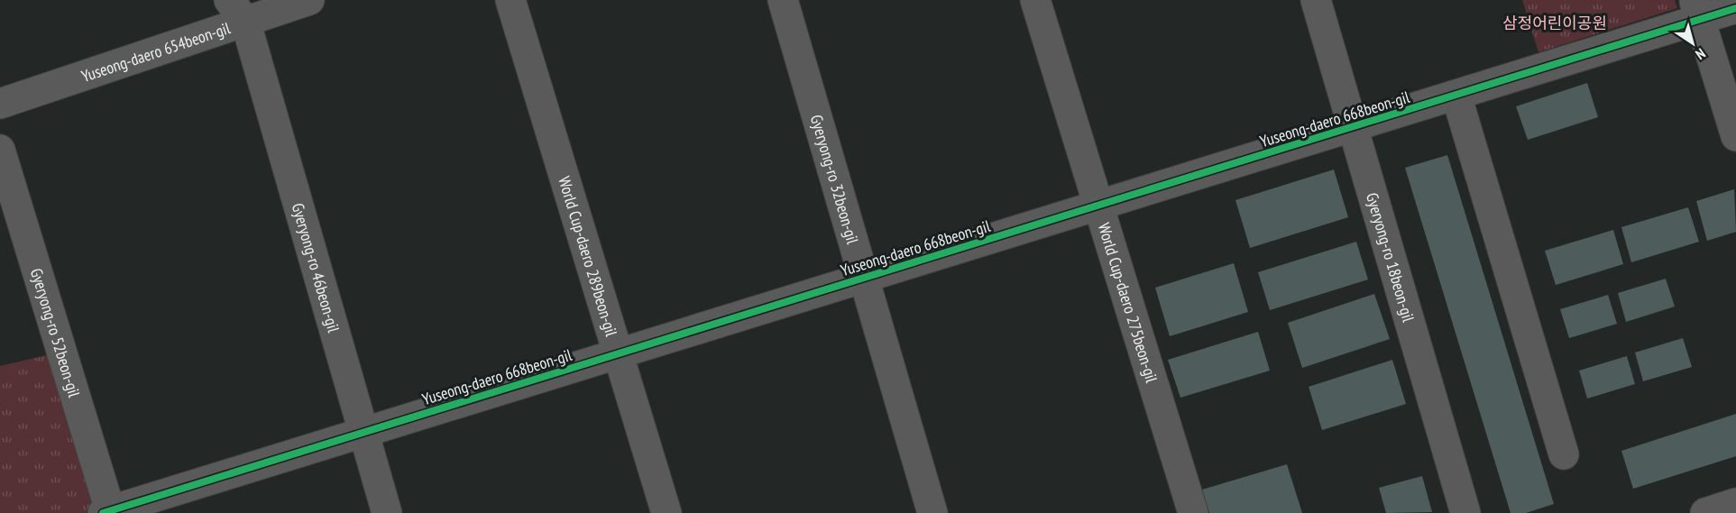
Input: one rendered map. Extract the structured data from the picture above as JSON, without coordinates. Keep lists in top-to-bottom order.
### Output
{
  "streets": {
    "street": [
      "Yuseong-daero 654beon-gil",
      "Yuseong-daero 668beon-gil",
      "Gyeryong-ro 32beon-gil",
      "Gyeryong-ro 18beon-gil",
      "World Cup-daero 289beon-gil",
      "Gyeryong-ro 46beon-gil",
      "World Cup-daero 275beon-gil",
      "Gyeryong-ro 52beon-gil"
    ]
  },
  "crossings": [
    ["Yuseong-daero 654beon-gil", "Gyeryong-ro 46beon-gil"],
    ["Yuseong-daero 668beon-gil", "Gyeryong-ro 32beon-gil"],
    ["Yuseong-daero 668beon-gil", "Gyeryong-ro 18beon-gil"],
    ["Yuseong-daero 668beon-gil", "World Cup-daero 289beon-gil"],
    ["Yuseong-daero 668beon-gil", "Gyeryong-ro 46beon-gil"],
    ["Yuseong-daero 668beon-gil", "World Cup-daero 275beon-gil"],
    ["Yuseong-daero 668beon-gil", "Gyeryong-ro 52beon-gil"]
  ],
  "parks": ["삼정어린이공원"],
  "north": "bottom right"
}
